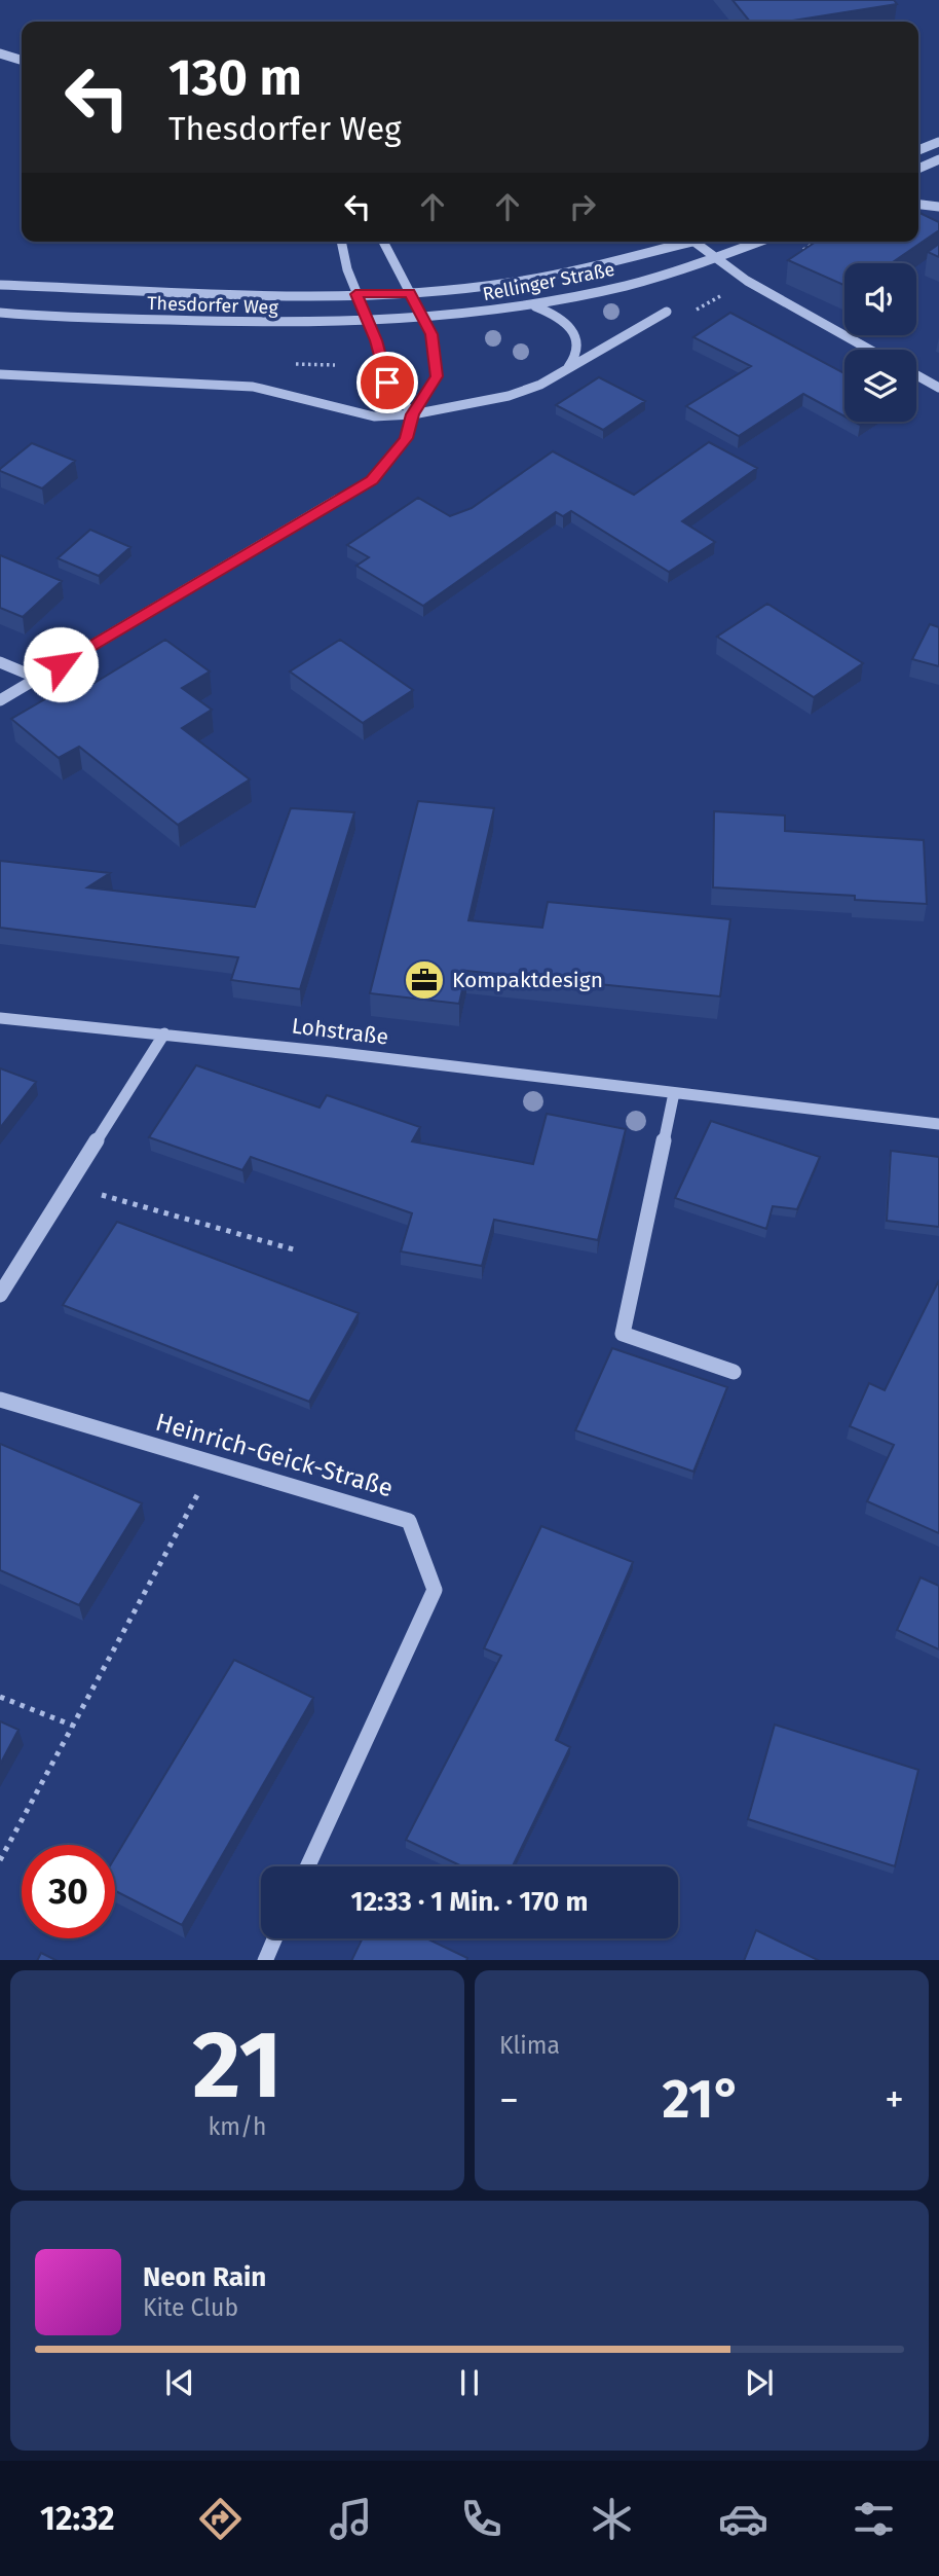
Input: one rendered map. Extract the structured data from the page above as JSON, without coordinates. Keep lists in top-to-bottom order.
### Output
{
  "streets": {
    "street": [
      "Rellinger Straße",
      "Thesdorfer Weg",
      "Lohstraße",
      "Heinrich-Geick-Straße"
    ]
  },
  "crossings": [
    ["Rellinger Straße", "Thesdorfer Weg"]
  ],
  "places": {
    "office": ["Kompaktdesign"]
  },
  "page": {
    "turn": ["130 m", "Thesdorfer Weg"],
    "limit": "30",
    "trip": "12:33 · 1 Min. · 170 m",
    "tile": [
      ["21", "km/h"],
      "Klima"
    ],
    "heat": ["−", "21°", "+"],
    "song": ["Neon Rain", "Kite Club"],
    "tabs": "12:32"
  }
}
